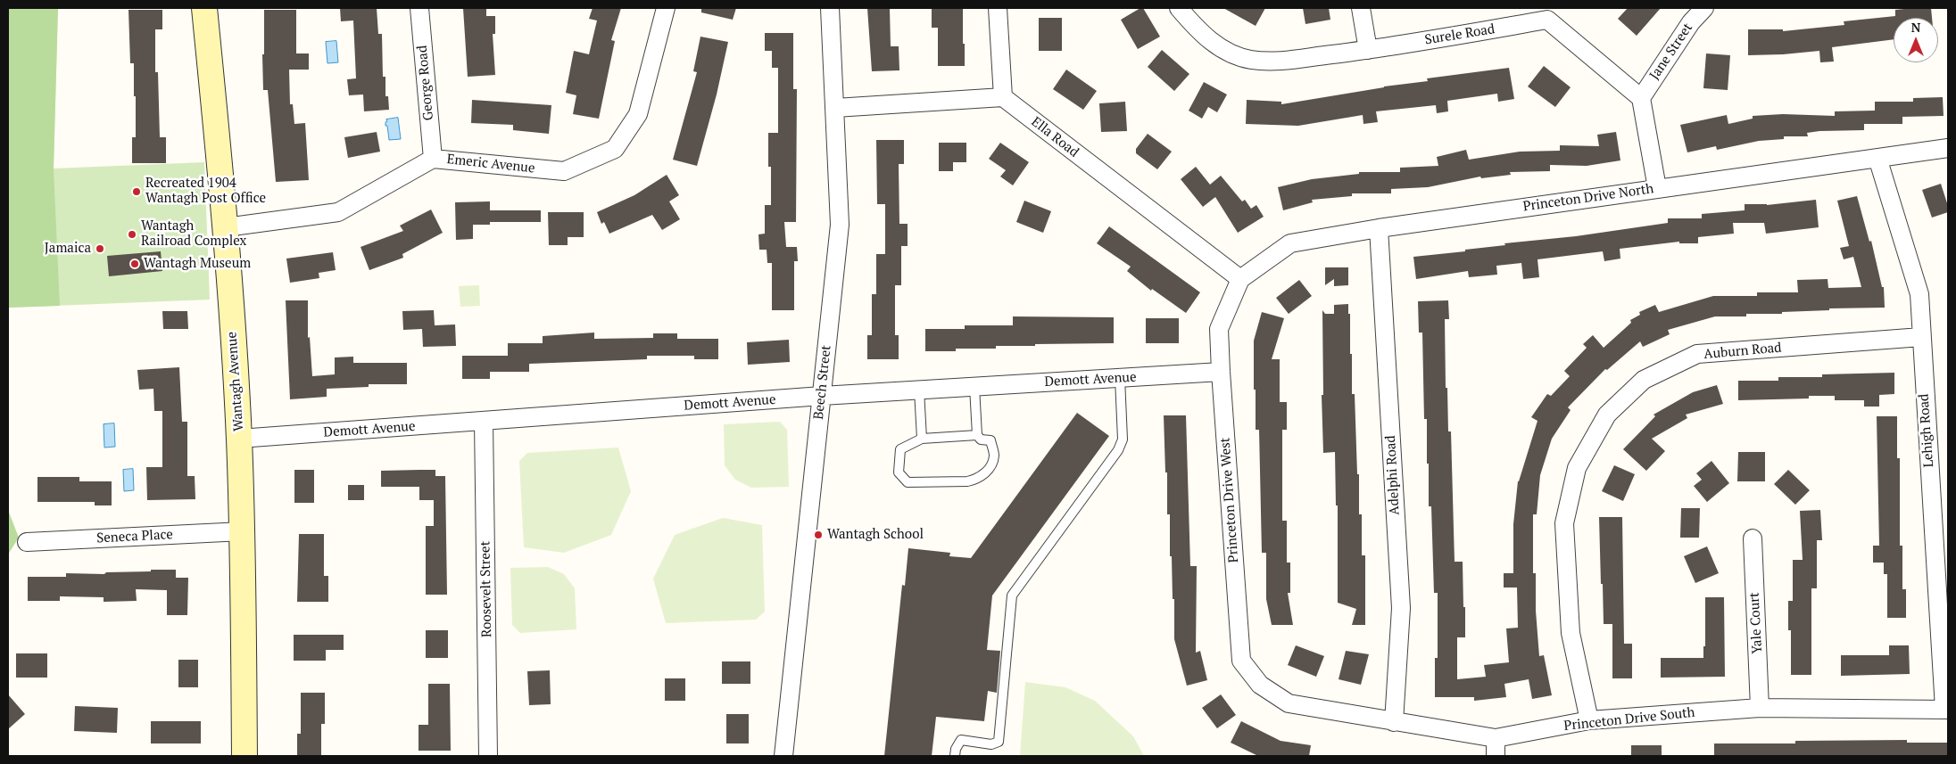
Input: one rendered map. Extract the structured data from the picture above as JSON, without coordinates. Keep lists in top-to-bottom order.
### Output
{
  "streets": {
    "main road": ["Wantagh Avenue"],
    "street": [
      "Surele Road",
      "Jane Street",
      "George Road",
      "Ella Road",
      "Emeric Avenue",
      "Princeton Drive North",
      "Auburn Road",
      "Demott Avenue",
      "Beech Street",
      "Lehigh Road",
      "Adelphi Road",
      "Princeton Drive West",
      "Seneca Place",
      "Roosevelt Street",
      "Yale Court",
      "Princeton Drive South"
    ]
  },
  "crossings": [
    ["Surele Road", "Jane Street"],
    ["George Road", "Emeric Avenue"],
    ["Ella Road", "Princeton Drive North"],
    ["Ella Road", "Princeton Drive West"],
    ["Emeric Avenue", "Wantagh Avenue"],
    ["Princeton Drive North", "Lehigh Road"],
    ["Princeton Drive North", "Adelphi Road"],
    ["Princeton Drive North", "Princeton Drive West"],
    ["Auburn Road", "Lehigh Road"],
    ["Auburn Road", "Princeton Drive South"],
    ["Demott Avenue", "Wantagh Avenue"],
    ["Demott Avenue", "Beech Street"],
    ["Demott Avenue", "Princeton Drive West"],
    ["Demott Avenue", "Roosevelt Street"],
    ["Wantagh Avenue", "Seneca Place"],
    ["Lehigh Road", "Princeton Drive South"],
    ["Adelphi Road", "Princeton Drive South"],
    ["Princeton Drive West", "Princeton Drive South"],
    ["Yale Court", "Princeton Drive South"]
  ],
  "places": [
    "Recreated 1904 Wantagh Post Office",
    "Wantagh Railroad Complex",
    "Jamaica",
    "Wantagh Museum",
    "Wantagh School"
  ],
  "north": "top"
}
